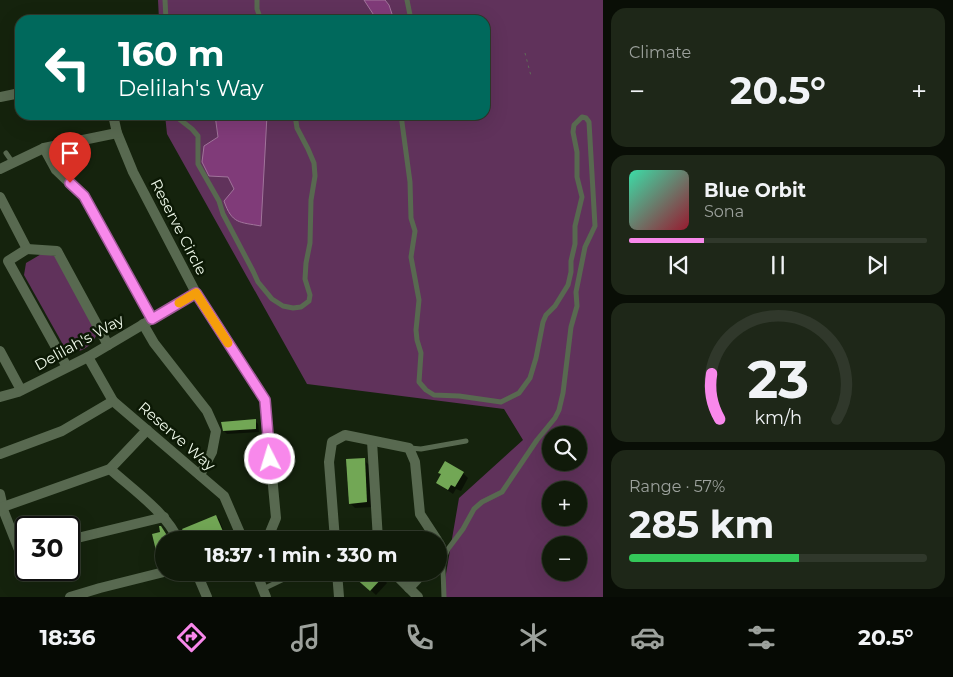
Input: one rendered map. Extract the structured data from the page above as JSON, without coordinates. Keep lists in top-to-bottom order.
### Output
{
  "streets": {
    "street": ["Reserve Circle", "Delilah's Way", "Reserve Way"]
  },
  "crossings": [
    ["Reserve Circle", "Delilah's Way"],
    ["Delilah's Way", "Reserve Way"]
  ],
  "page": {
    "tile": [
      "Climate",
      ["Range · 57%", "285 km"]
    ],
    "turn": ["160 m", "Delilah's Way"],
    "heat": ["−", "20.5°", "+"],
    "song": ["Blue Orbit", "Sona"],
    "map_buttons": ["+", "−"],
    "limit": "30",
    "trip": "18:37 · 1 min · 330 m",
    "tabs": ["18:36", "20.5°"],
    "gauge": ["23", "km/h"]
  }
}
